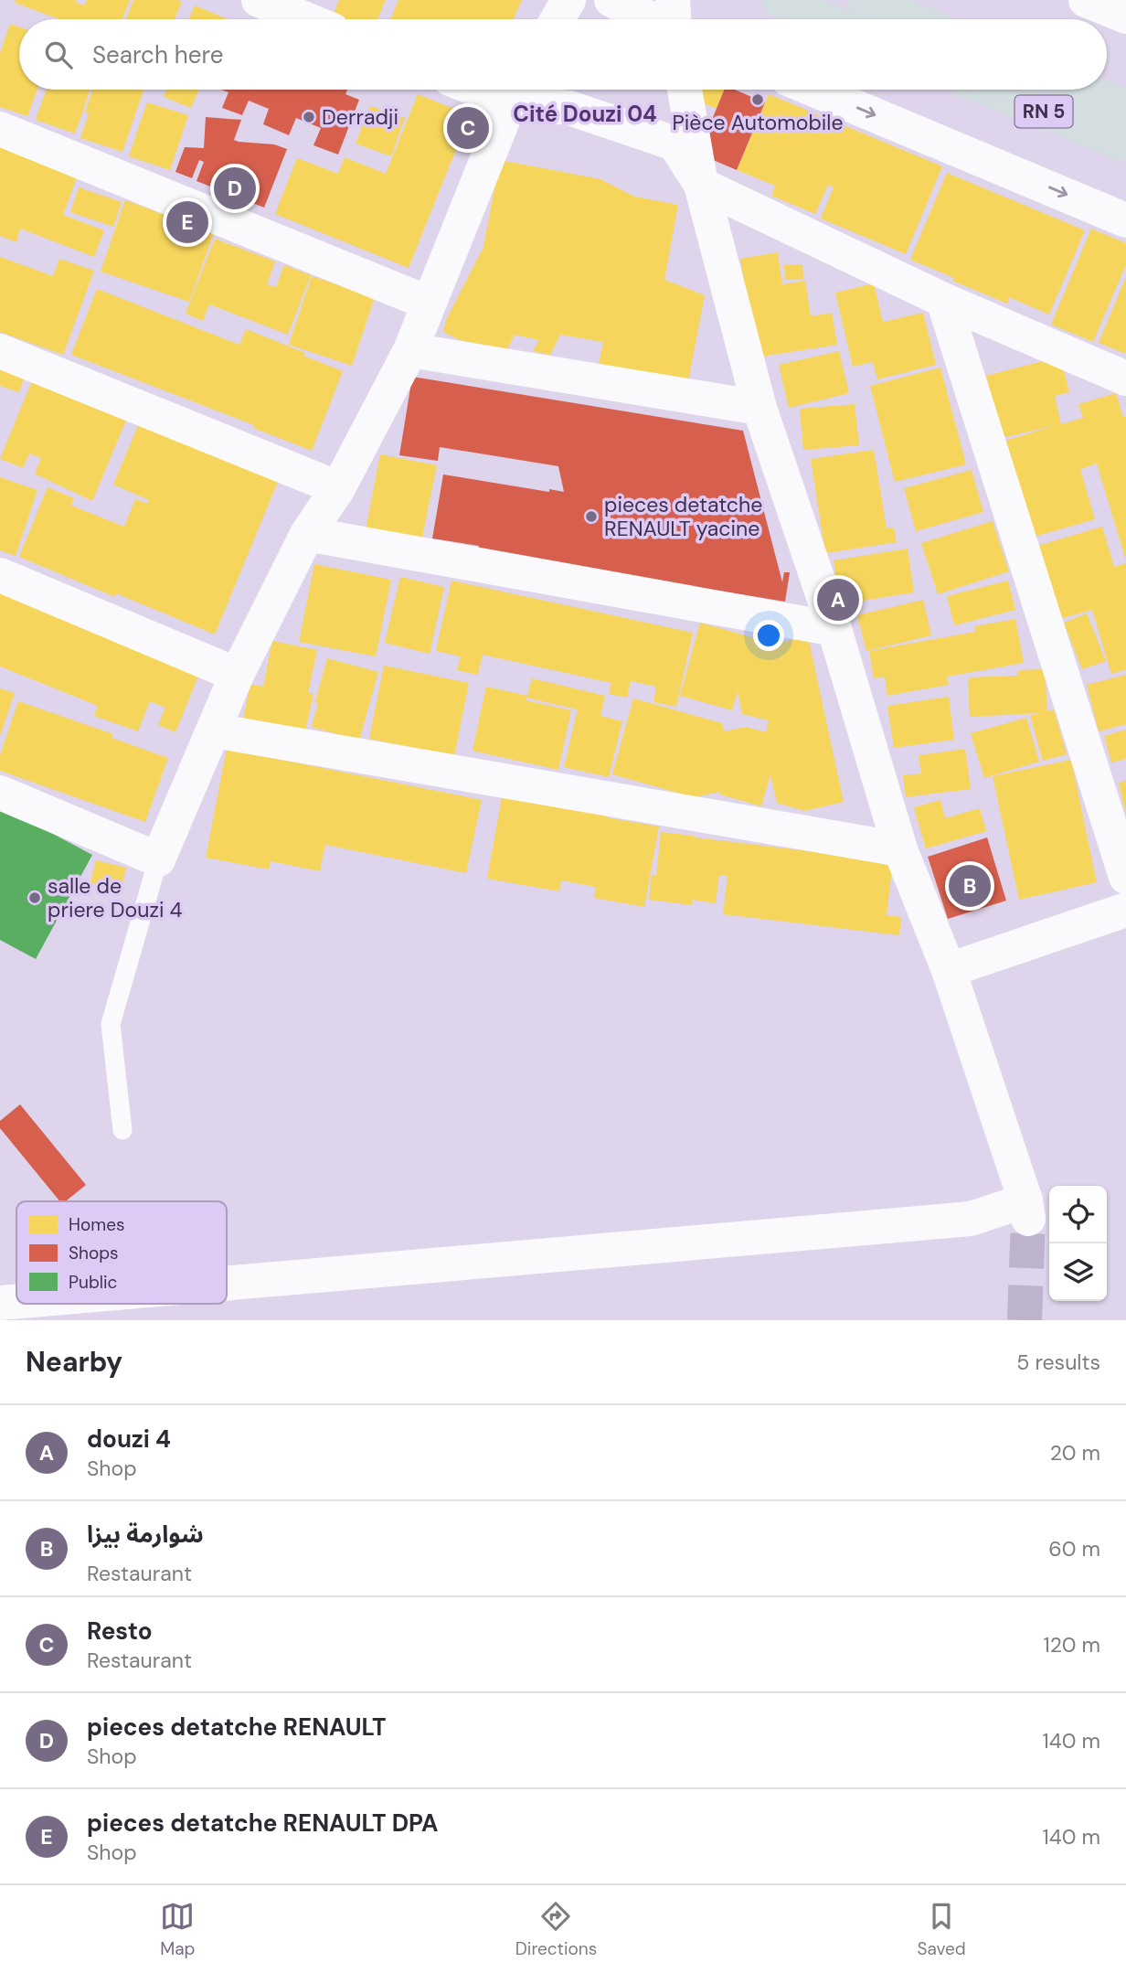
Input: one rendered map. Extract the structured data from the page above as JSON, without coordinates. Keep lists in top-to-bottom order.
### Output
{
  "streets": {
    "highway": ["RN 5"]
  },
  "districts": ["Cité Douzi 04"],
  "places": [
    "Pièce Automobile",
    "Derradji",
    "pieces detatche RENAULT yacine",
    "salle de priere Douzi 4"
  ],
  "legend": ["Homes", "Shops", "Public"],
  "page": {
    "search": "Search here",
    "pins": [
      "C",
      "D",
      "E",
      "A",
      "B"
    ],
    "heading": ["Nearby", "5 results"],
    "list": [
      {
        "mark": "A",
        "name": "douzi 4",
        "note": "Shop",
        "value": "20 m"
      },
      {
        "mark": "B",
        "name": "شوارمة بيزا",
        "note": "Restaurant",
        "value": "60 m"
      },
      {
        "mark": "C",
        "name": "Resto",
        "note": "Restaurant",
        "value": "120 m"
      },
      {
        "mark": "D",
        "name": "pieces detatche RENAULT",
        "note": "Shop",
        "value": "140 m"
      },
      {
        "mark": "E",
        "name": "pieces detatche RENAULT DPA",
        "note": "Shop",
        "value": "140 m"
      }
    ],
    "nav": ["Map", "Directions", "Saved"]
  }
}
